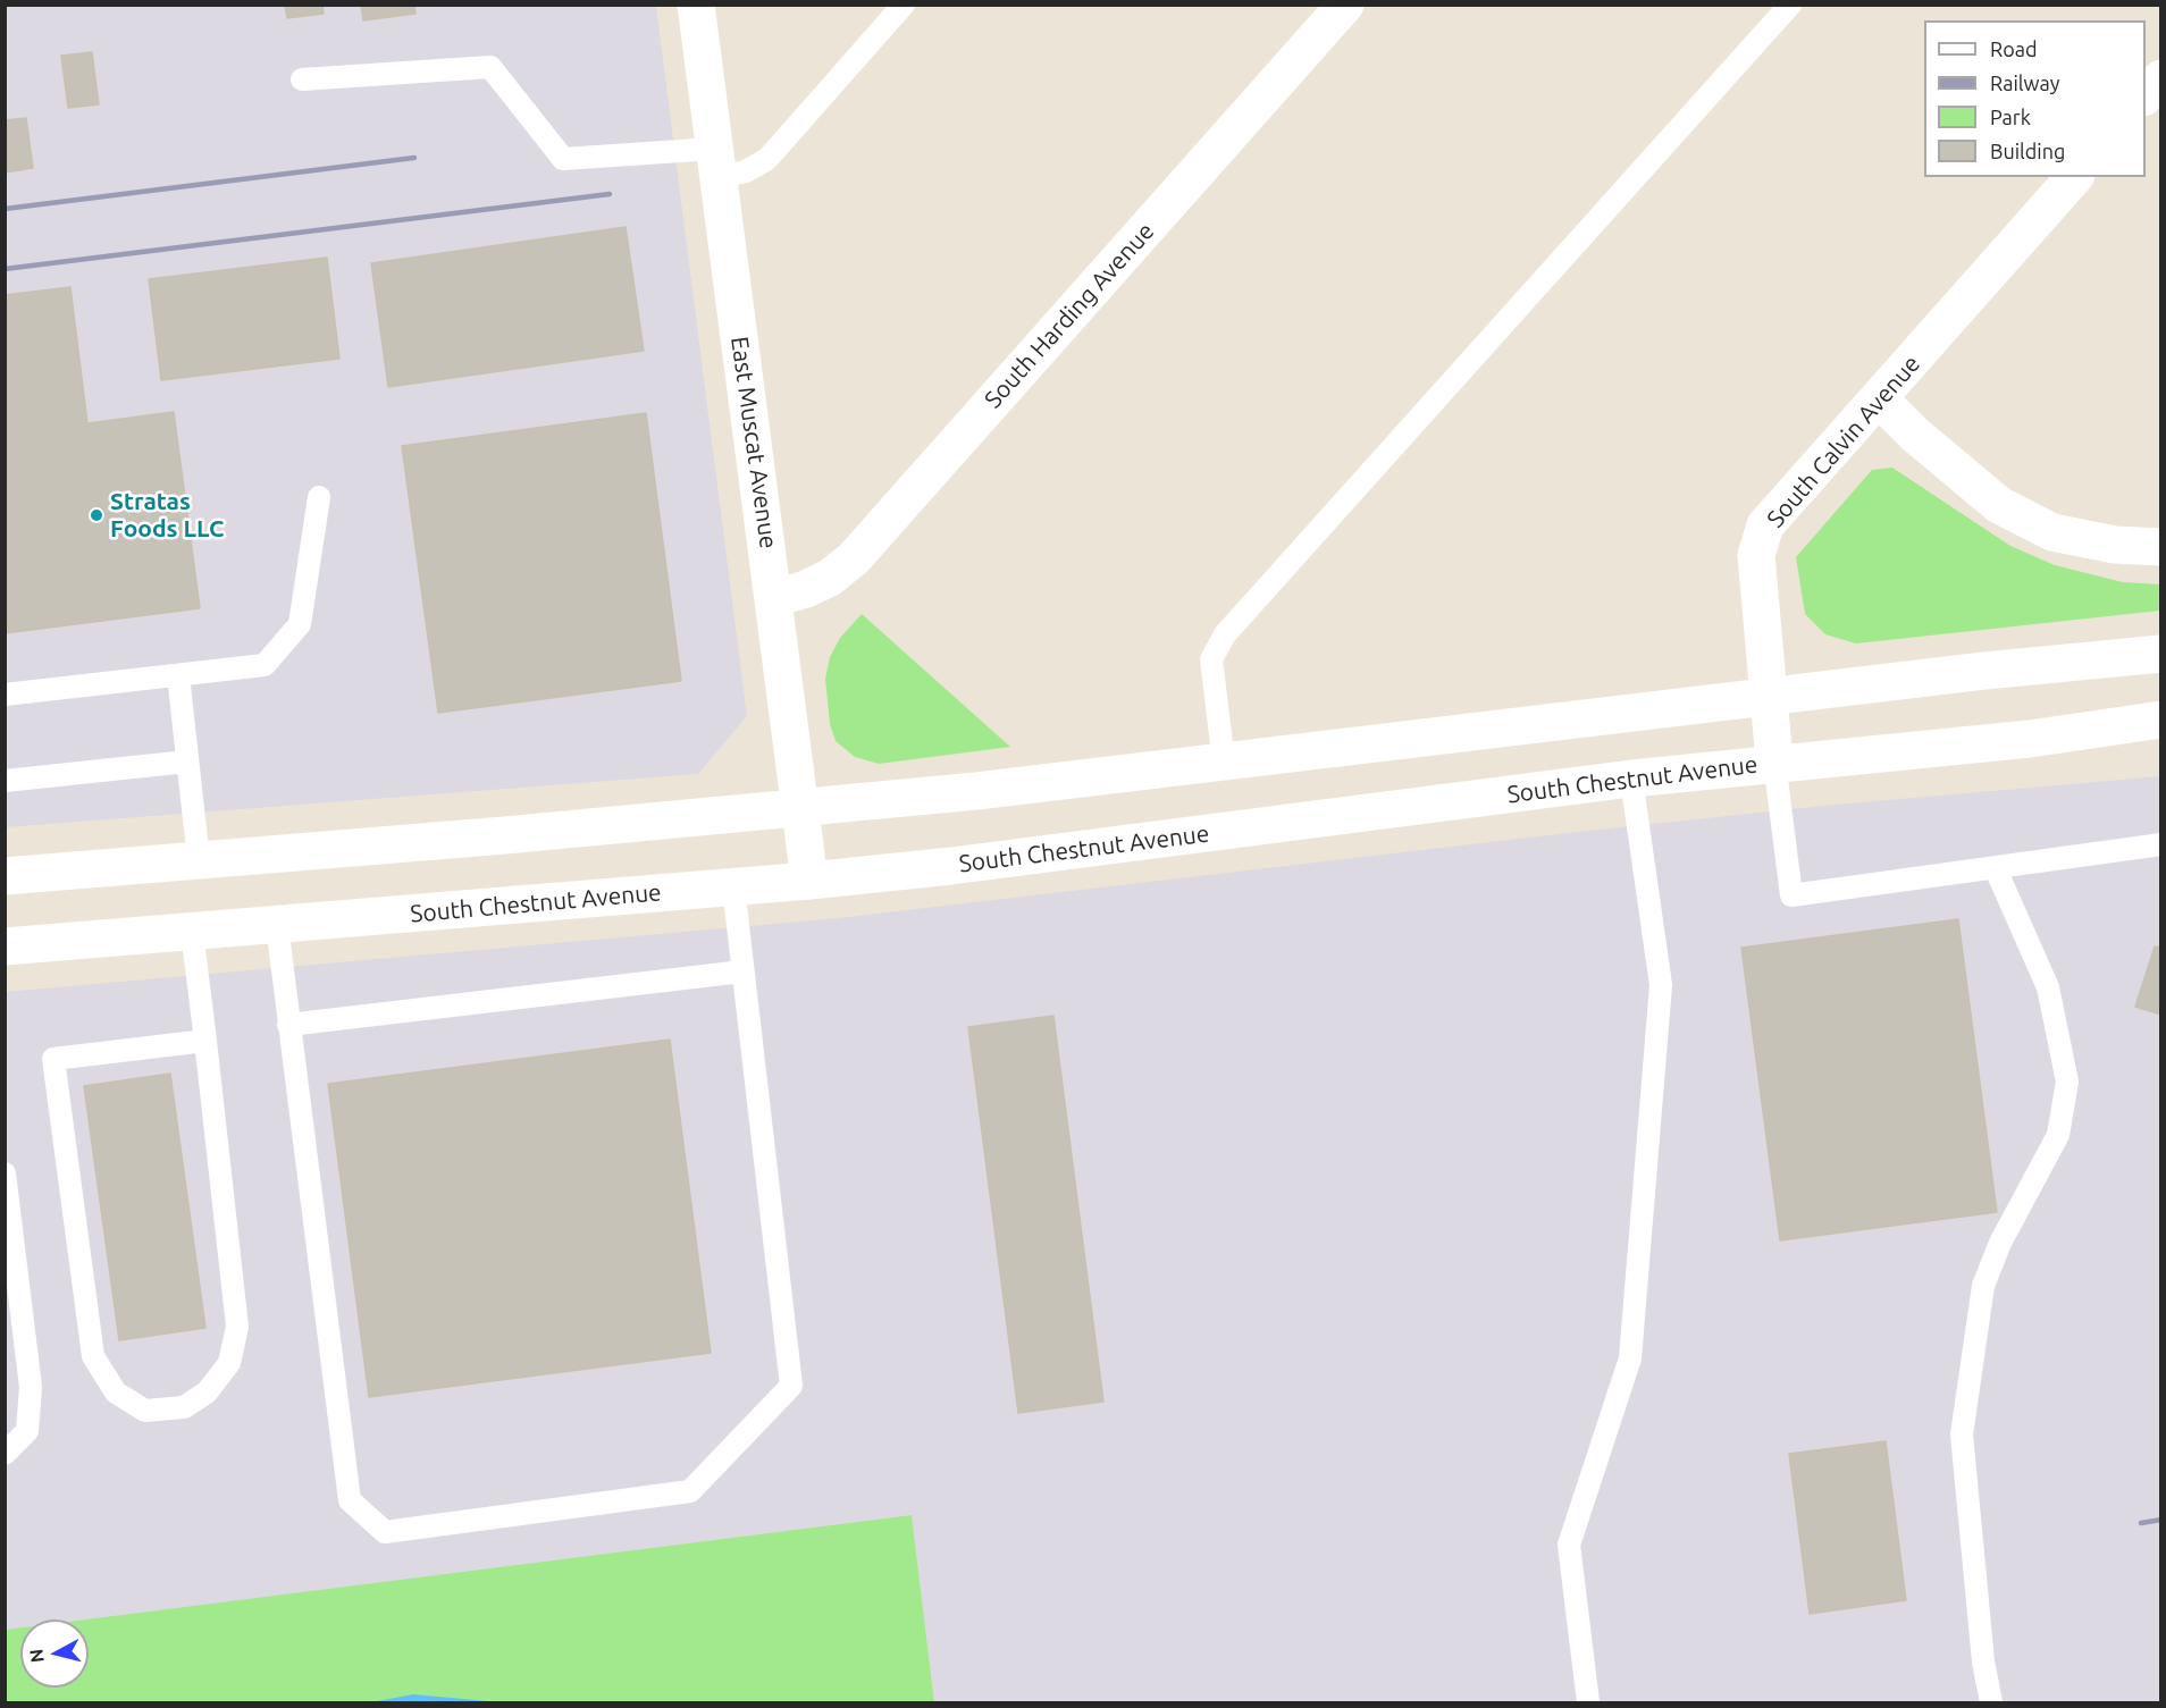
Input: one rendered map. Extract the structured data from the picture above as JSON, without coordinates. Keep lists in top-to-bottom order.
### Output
{
  "streets": {
    "main road": [
      "South Harding Avenue",
      "South Calvin Avenue",
      "East Muscat Avenue",
      "South Chestnut Avenue"
    ]
  },
  "crossings": [
    ["South Harding Avenue", "East Muscat Avenue"],
    ["South Calvin Avenue", "South Chestnut Avenue"],
    ["East Muscat Avenue", "South Chestnut Avenue"]
  ],
  "places": ["Stratas Foods LLC"],
  "legend": [
    "Road",
    "Railway",
    "Park",
    "Building"
  ],
  "north": "left"
}
